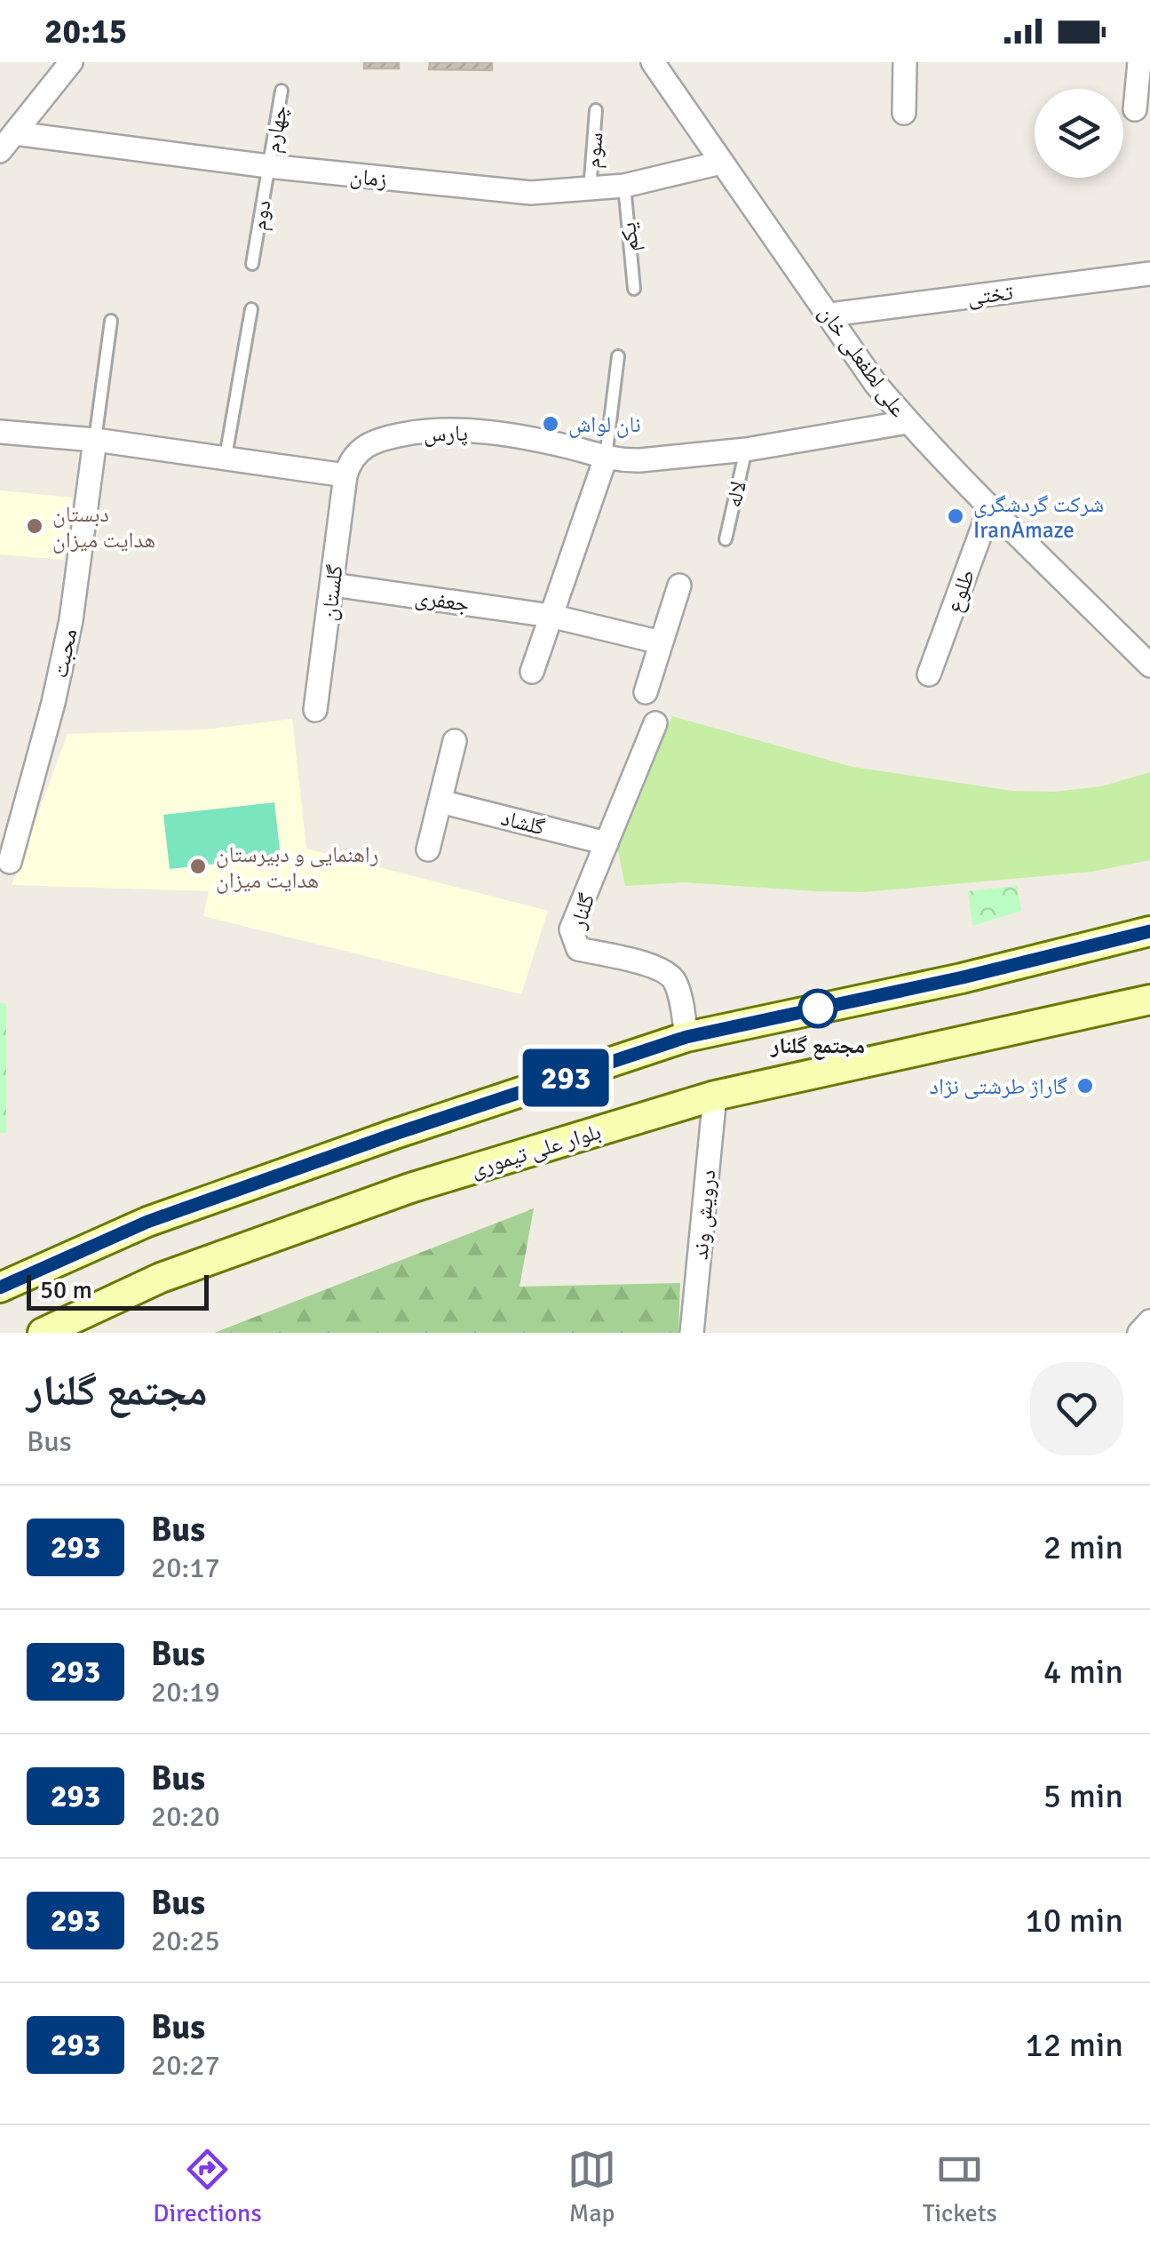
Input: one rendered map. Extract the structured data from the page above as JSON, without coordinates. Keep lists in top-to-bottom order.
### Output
{
  "streets": {
    "main road": ["بلوار علی تیموری"],
    "street": [
      "زمان",
      "تختی",
      "علی لطفعلی خان",
      "پارس",
      "طلوع",
      "گلستان",
      "جعفری",
      "محبت",
      "گلشاد",
      "گلنار",
      "درویش‌ وند"
    ],
    "lane": [
      "چهارم",
      "سوم",
      "دوم",
      "یکم",
      "لاله"
    ]
  },
  "crossings": [
    ["چهارم", "زمان"],
    ["چهارم", "دوم"],
    ["سوم", "زمان"],
    ["زمان", "دوم"],
    ["زمان", "یکم"],
    ["زمان", "علی لطفعلی خان"],
    ["تختی", "علی لطفعلی خان"],
    ["علی لطفعلی خان", "پارس"],
    ["علی لطفعلی خان", "طلوع"],
    ["پارس", "لاله"],
    ["پارس", "گلستان"],
    ["گلستان", "جعفری"],
    ["گلشاد", "گلنار"],
    ["بلوار علی تیموری", "درویش‌ وند"]
  ],
  "places": [
    "نان لواش",
    "شرکت گردشگری IranAmaze",
    "دبستان هدایت میزان",
    "راهنمایی و دبیرستان هدایت میزان",
    "مجتمع گلنار",
    "گاراژ طرشتی نژاد"
  ],
  "lines": ["bus line 293"],
  "scale_bar": "50 m",
  "page": {
    "status": "20:15",
    "on_map": "293",
    "scale": "50 m",
    "heading": ["مجتمع گلنار", "Bus"],
    "list": [
      {
        "mark": "293",
        "name": "Bus",
        "note": "20:17",
        "value": "2 min"
      },
      {
        "mark": "293",
        "name": "Bus",
        "note": "20:19",
        "value": "4 min"
      },
      {
        "mark": "293",
        "name": "Bus",
        "note": "20:20",
        "value": "5 min"
      },
      {
        "mark": "293",
        "name": "Bus",
        "note": "20:25",
        "value": "10 min"
      },
      {
        "mark": "293",
        "name": "Bus",
        "note": "20:27",
        "value": "12 min"
      }
    ],
    "tabs": ["Directions", "Map", "Tickets"]
  }
}
